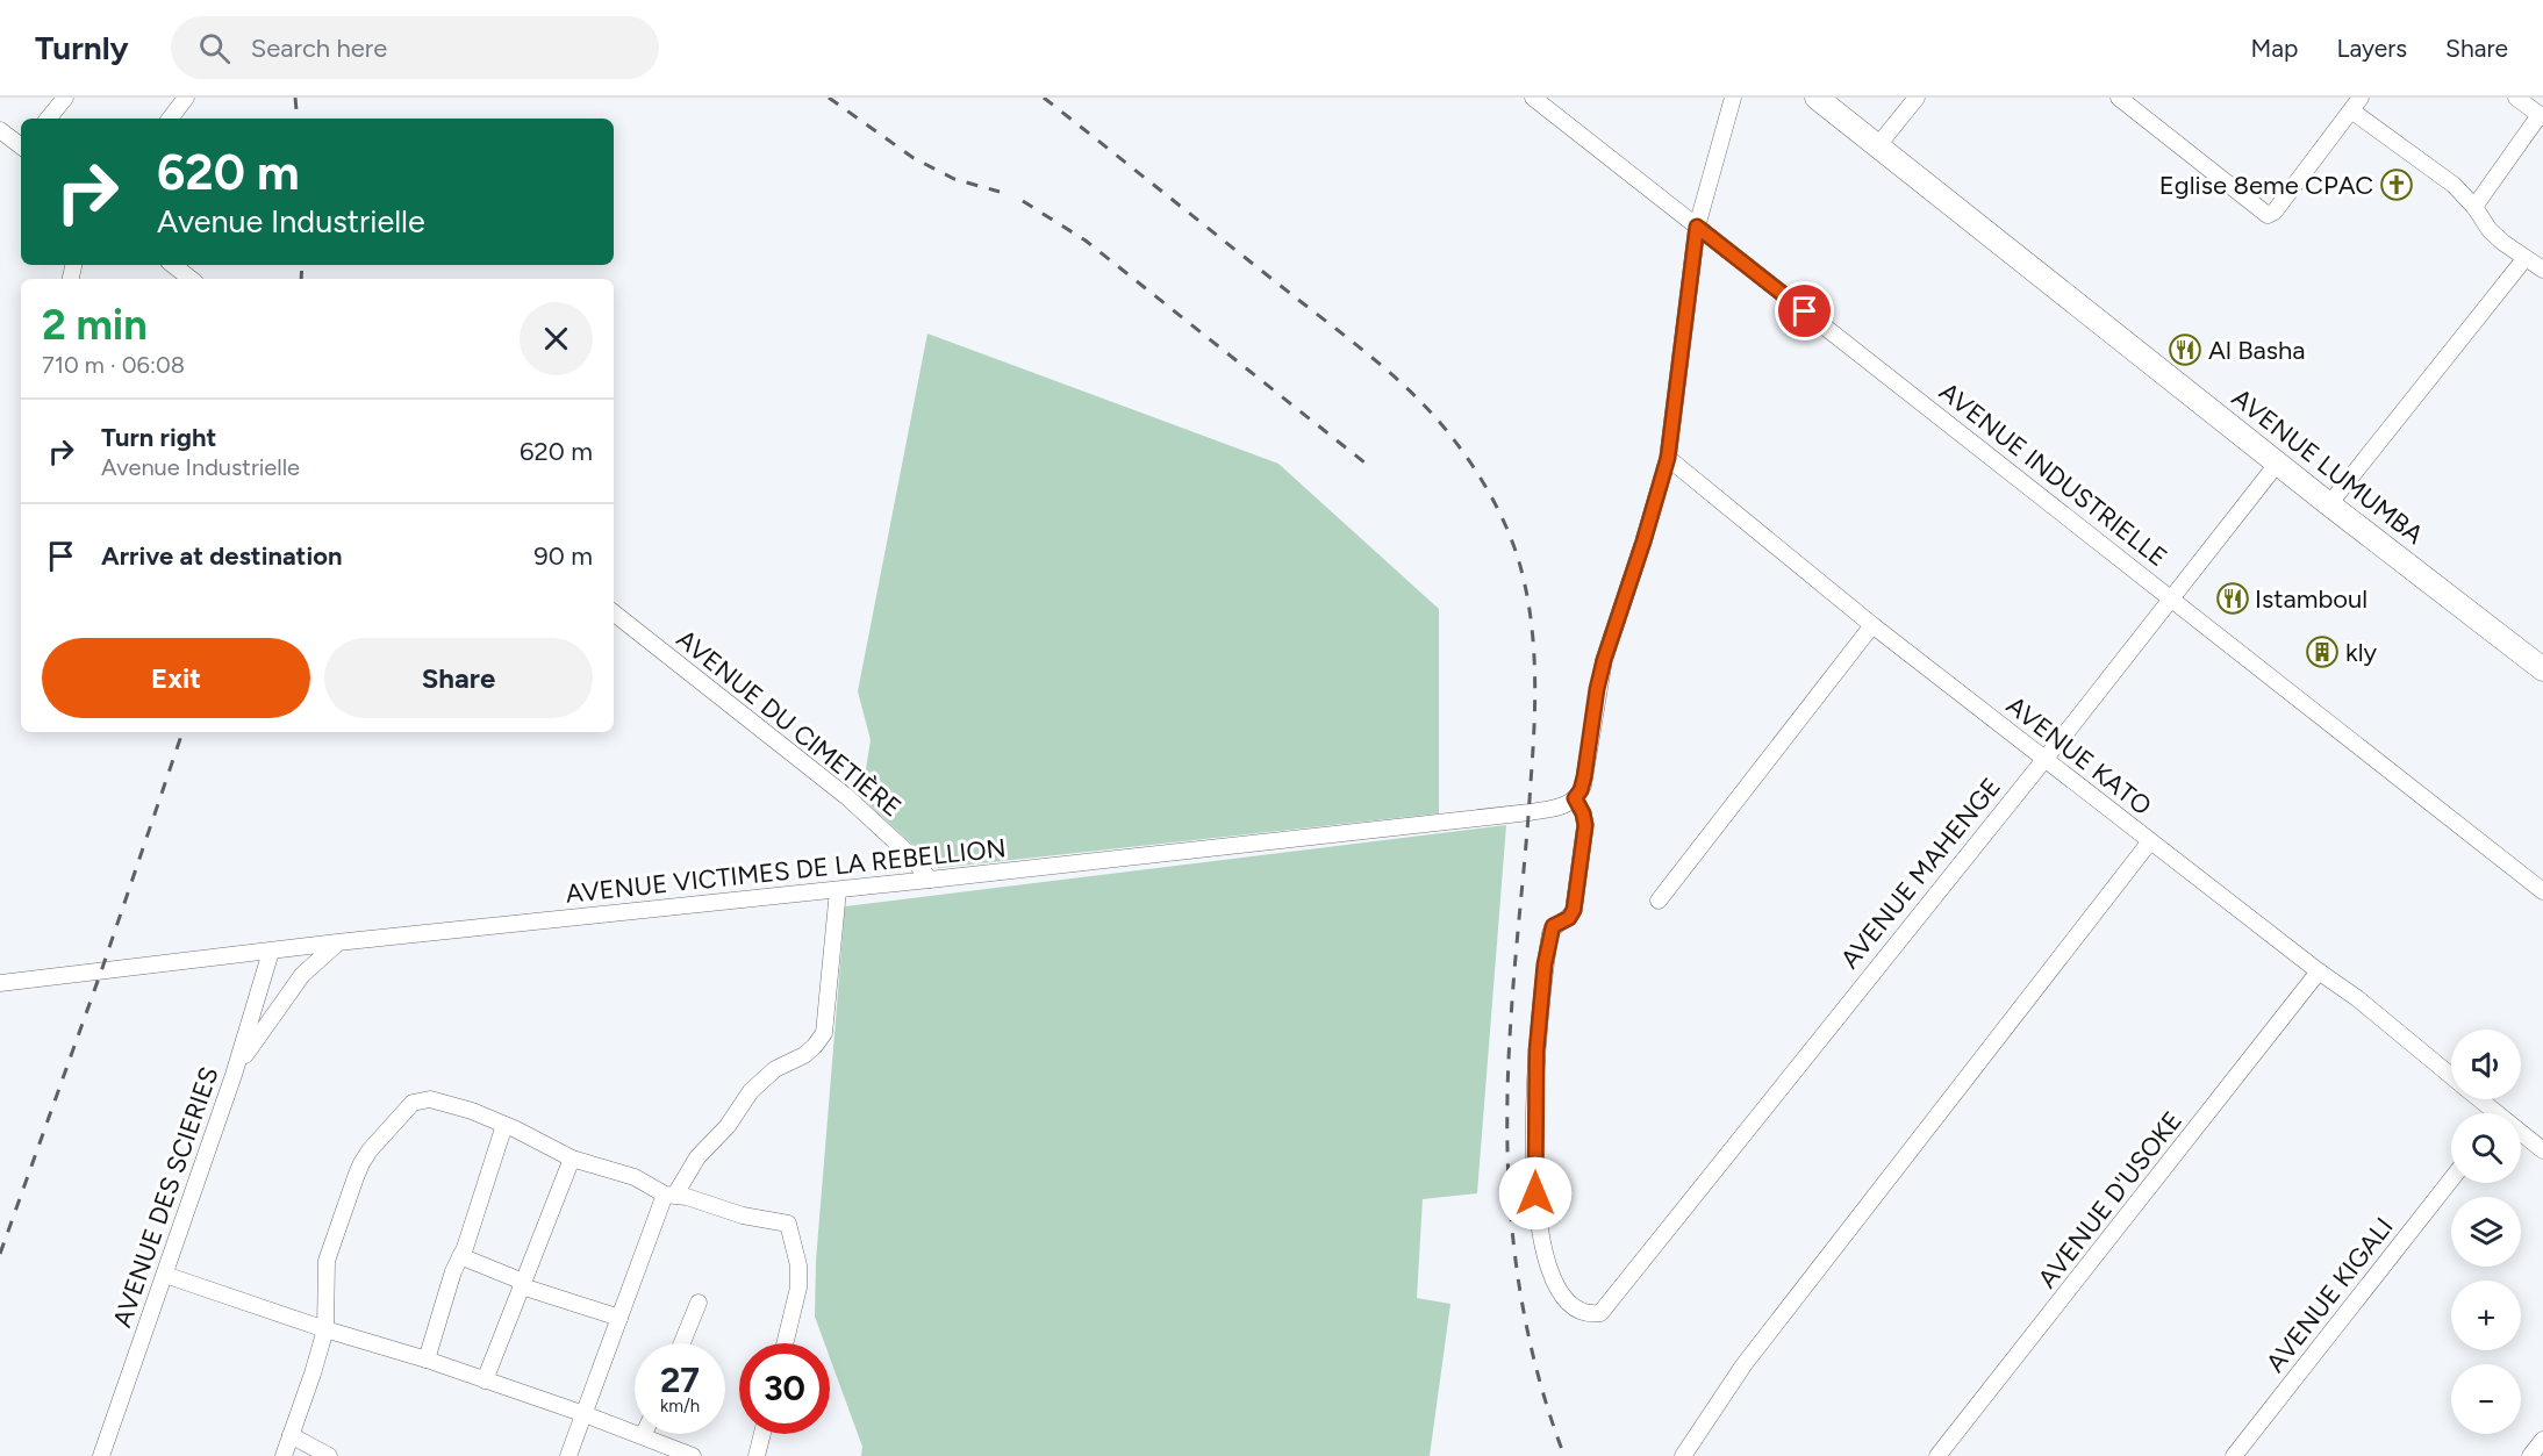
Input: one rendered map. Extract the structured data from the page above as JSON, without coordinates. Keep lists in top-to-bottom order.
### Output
{
  "streets": {
    "highway": ["AVENUE LUMUMBA"],
    "street": [
      "AVENUE INDUSTRIELLE",
      "AVENUE DU CIMETIÈRE",
      "AVENUE KATO",
      "AVENUE VICTIMES DE LA REBELLION",
      "AVENUE MAHENGE",
      "AVENUE DES SCIERIES",
      "AVENUE D'USOKE",
      "AVENUE KIGALI"
    ]
  },
  "crossings": [
    ["AVENUE LUMUMBA", "AVENUE MAHENGE"],
    ["AVENUE INDUSTRIELLE", "AVENUE MAHENGE"],
    ["AVENUE DU CIMETIÈRE", "AVENUE VICTIMES DE LA REBELLION"],
    ["AVENUE KATO", "AVENUE MAHENGE"],
    ["AVENUE KATO", "AVENUE D'USOKE"],
    ["AVENUE VICTIMES DE LA REBELLION", "AVENUE MAHENGE"],
    ["AVENUE VICTIMES DE LA REBELLION", "AVENUE DES SCIERIES"]
  ],
  "places": {
    "church": ["Eglise 8eme CPAC"],
    "restaurant": ["Al Basha", "Istamboul"],
    "building": ["kly"]
  },
  "page": {
    "header": "Turnly",
    "search": "Search here",
    "nav": ["Map", "Layers", "Share"],
    "turn": ["620 m", "Avenue Industrielle"],
    "heading": ["2 min", "710 m · 06:08"],
    "list": [
      {
        "name": "Turn right",
        "note": "Avenue Industrielle",
        "value": "620 m"
      },
      {
        "name": "Arrive at destination",
        "value": "90 m"
      }
    ],
    "buttons": ["Exit", "Share"],
    "map_buttons": ["+", "−"],
    "speed": "27 km/h",
    "limit": "30"
  }
}
